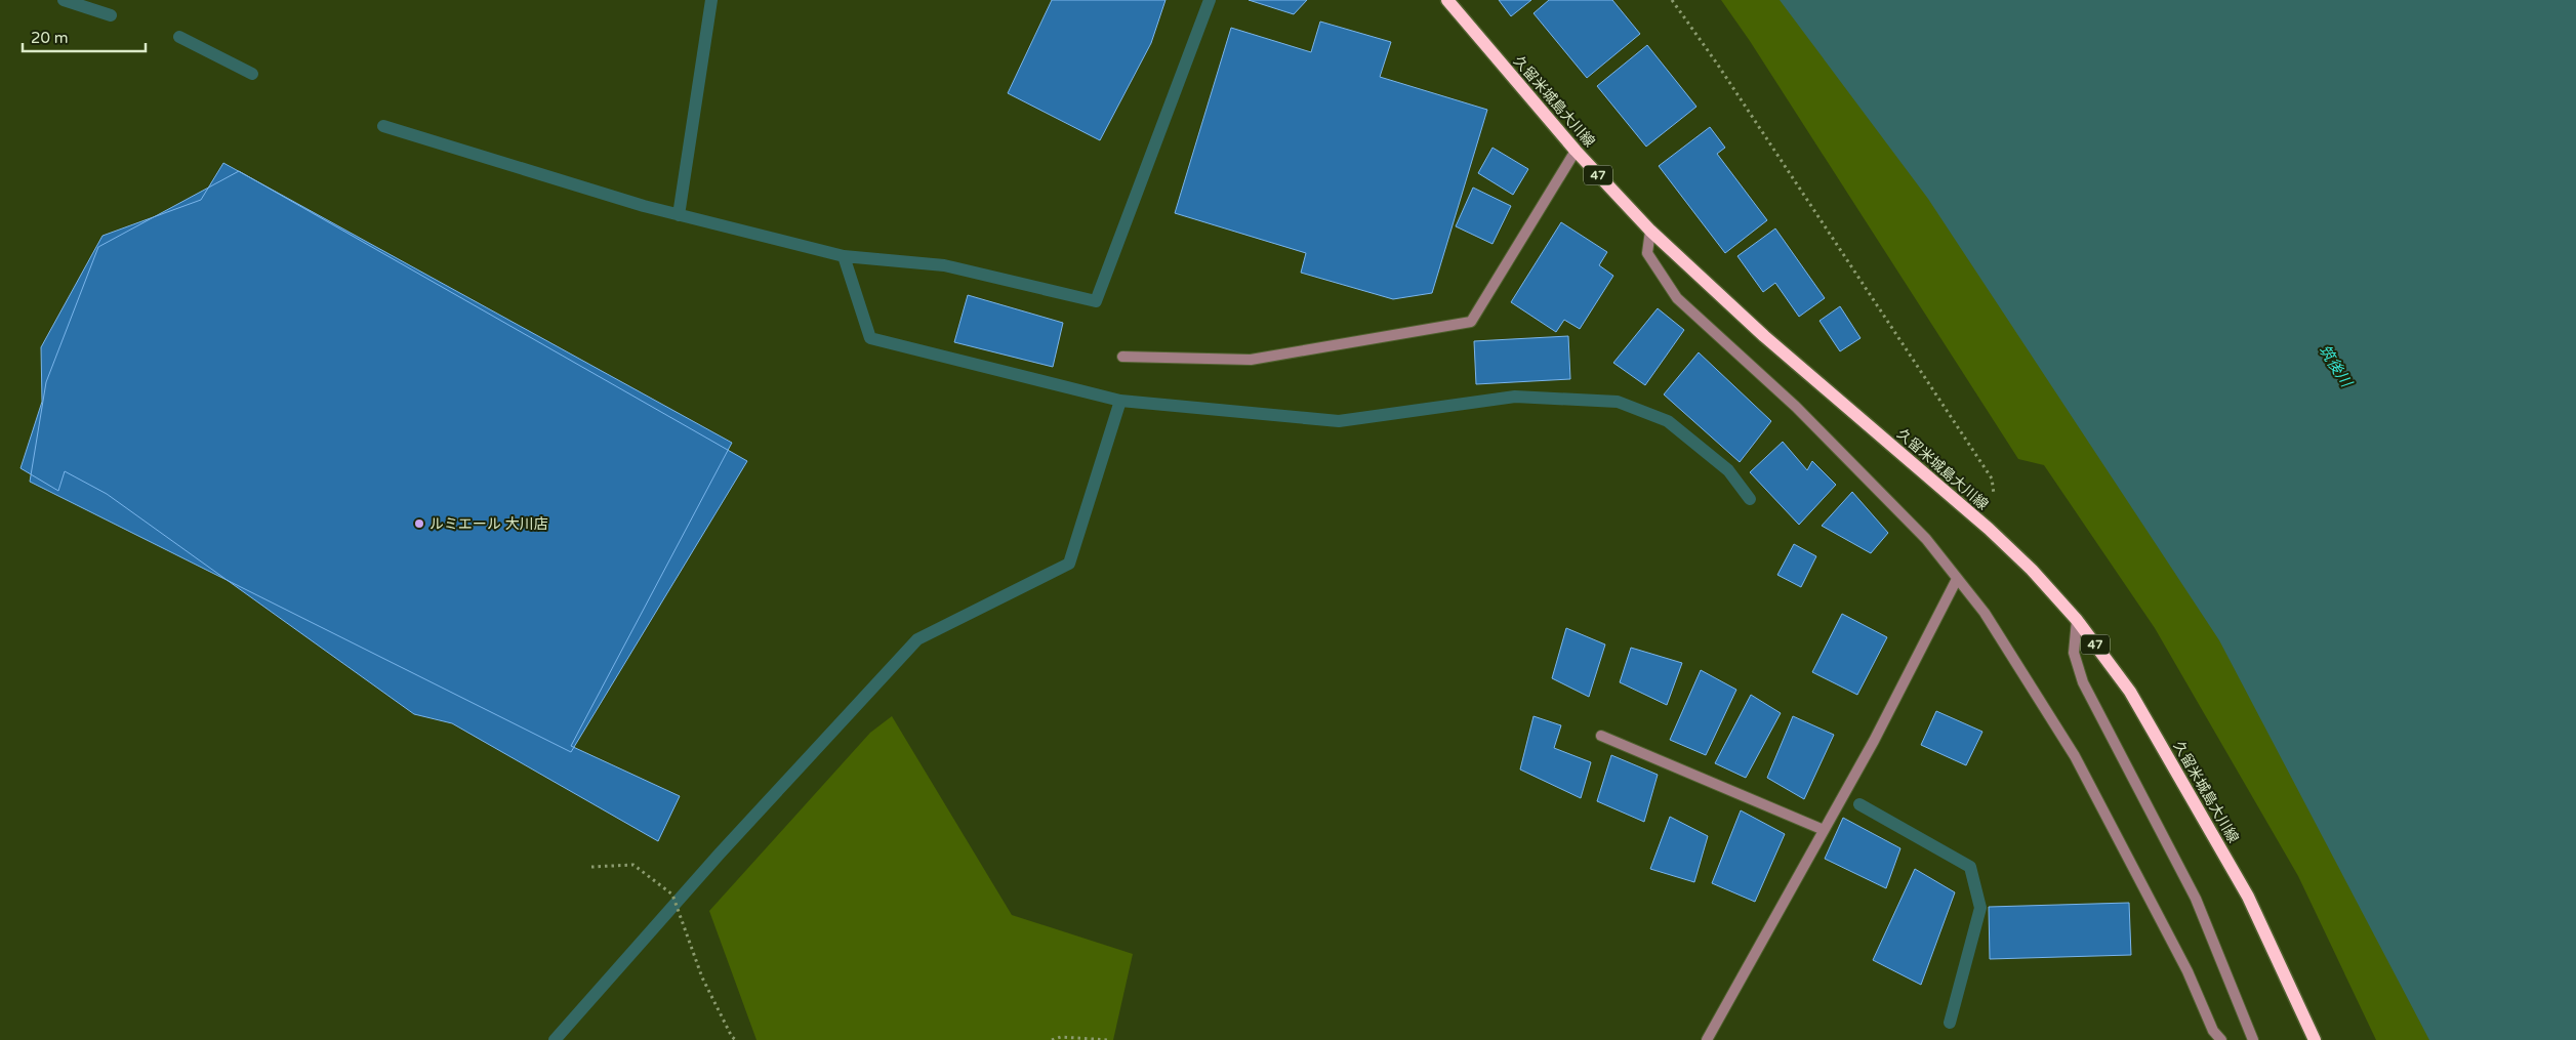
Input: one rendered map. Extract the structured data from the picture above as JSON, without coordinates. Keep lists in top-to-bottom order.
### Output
{
  "streets": {
    "main road": ["久留米城島大川線", "47"]
  },
  "water": ["筑後川"],
  "places": ["ルミエール 大川店"],
  "scale_bar": "20 m"
}
